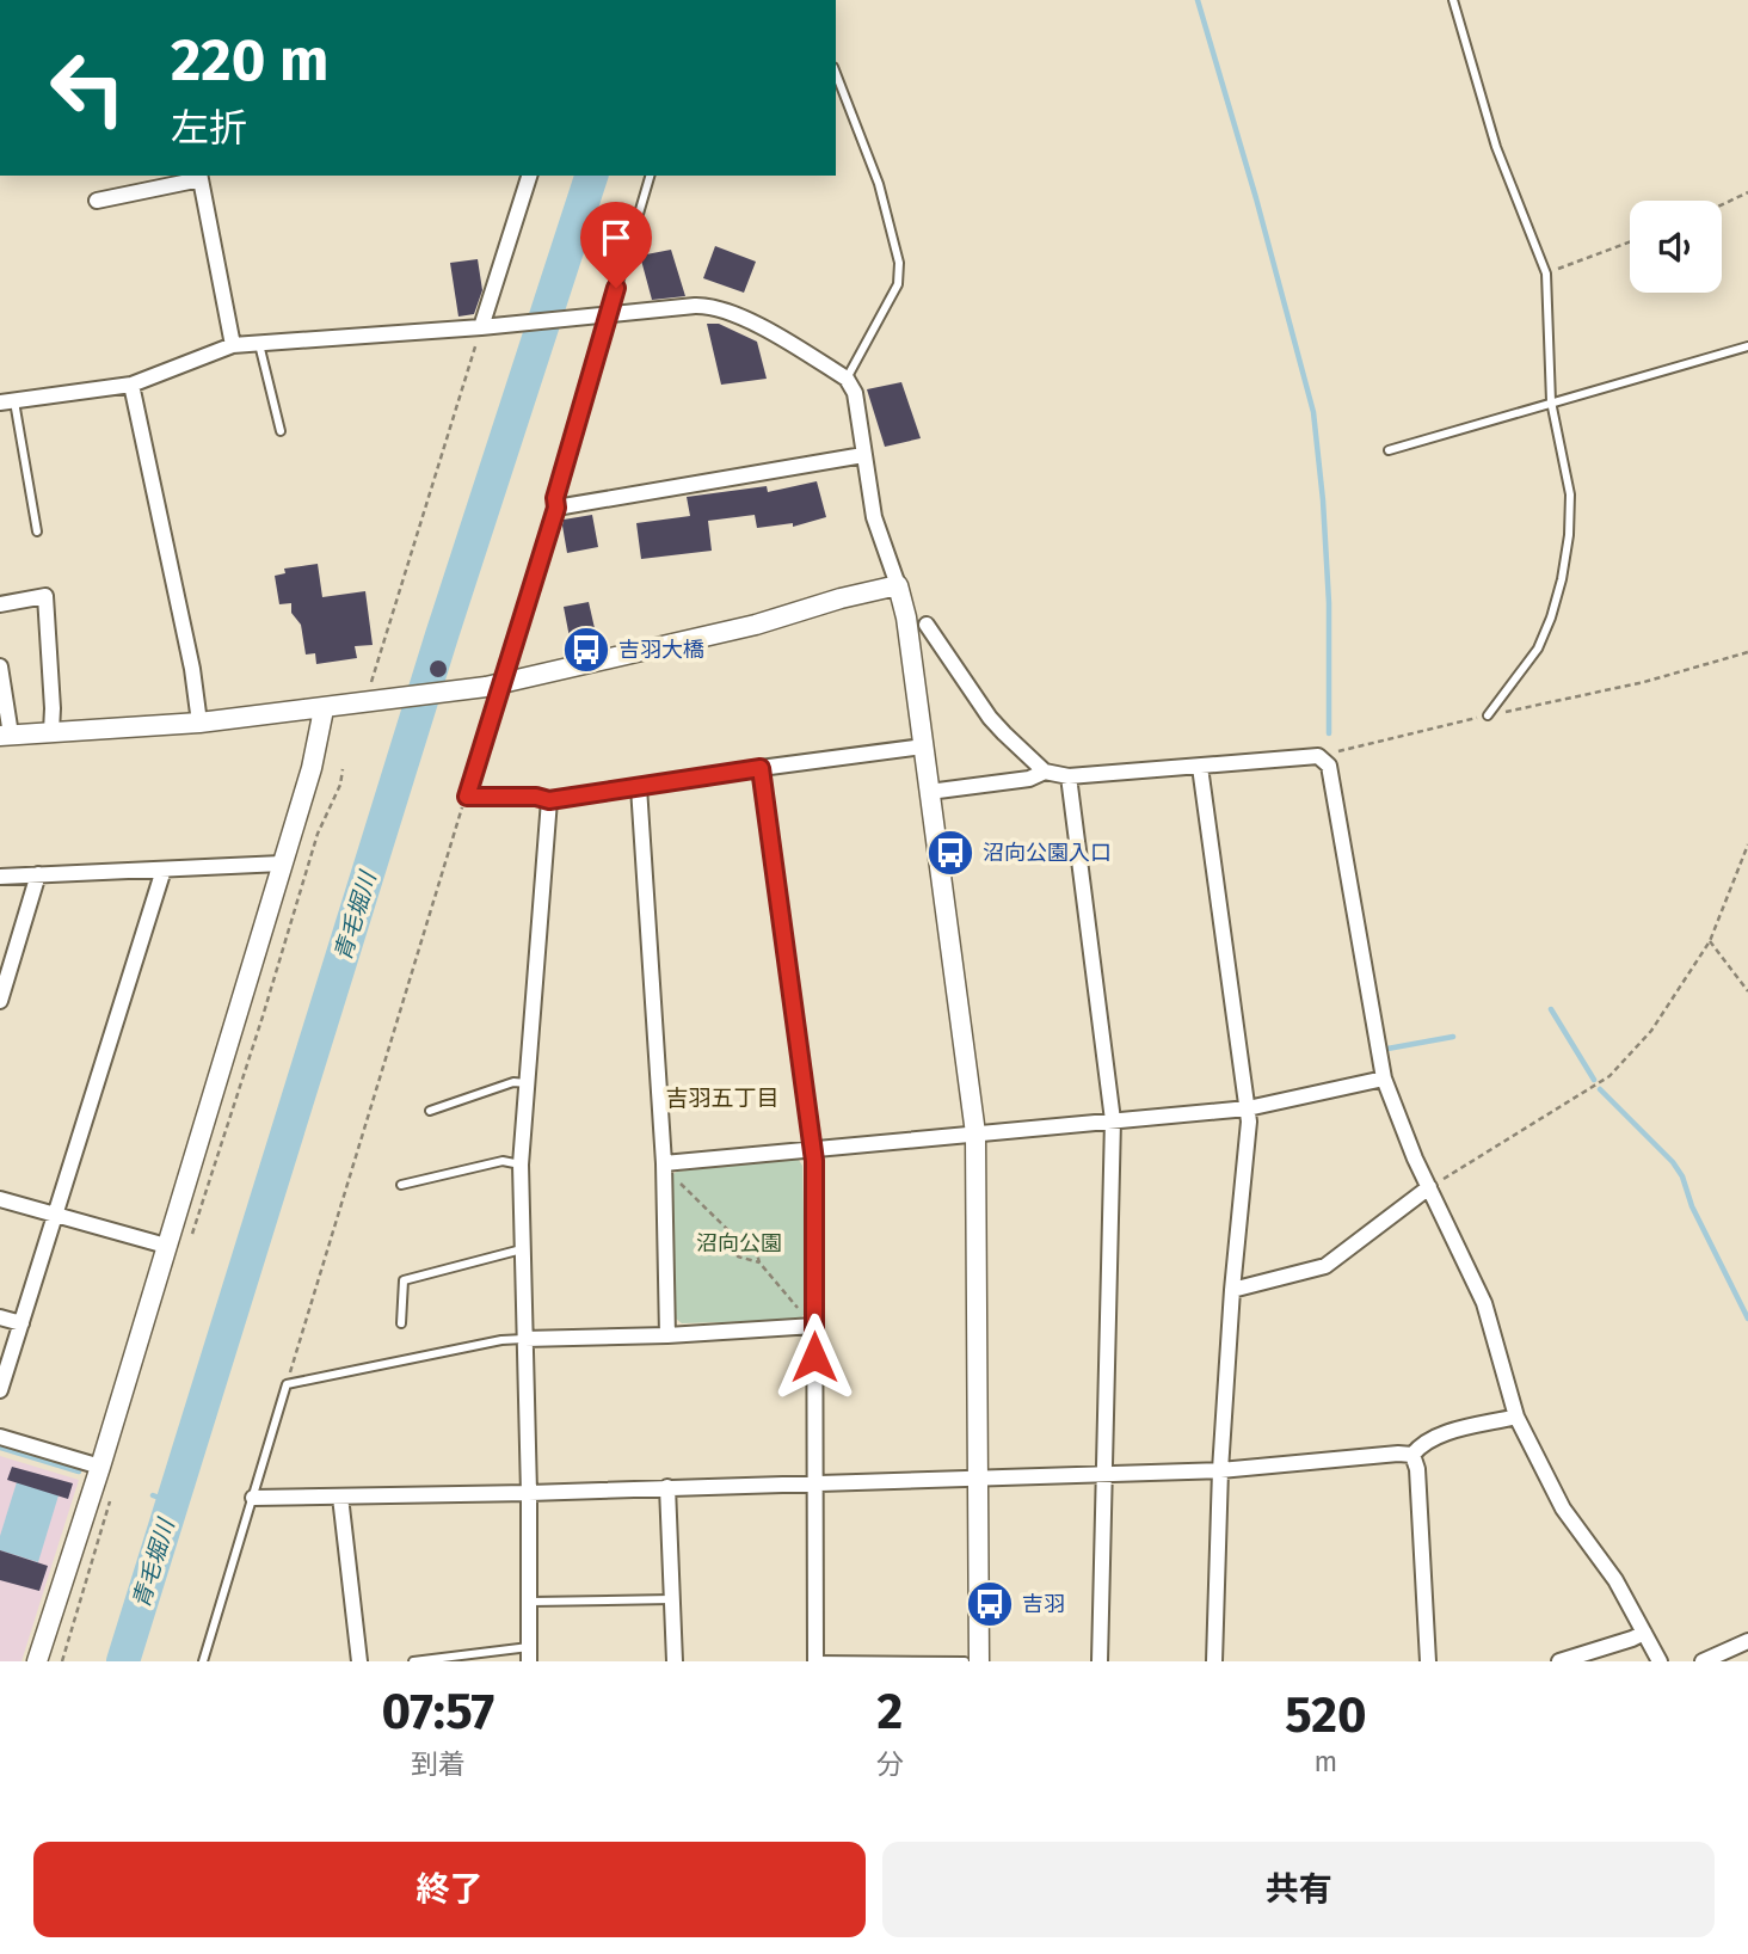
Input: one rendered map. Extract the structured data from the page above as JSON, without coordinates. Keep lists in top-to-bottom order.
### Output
{
  "districts": ["吉羽五丁目"],
  "water": ["青毛堀川"],
  "parks": ["沼向公園"],
  "places": {
    "bus stop": ["吉羽大橋", "沼向公園入口", "吉羽"]
  },
  "page": {
    "turn": ["220 m", "左折"],
    "eta": [
      "07:57",
      "到着",
      "2",
      "分",
      "520",
      "m"
    ],
    "buttons": ["終了", "共有"]
  }
}
